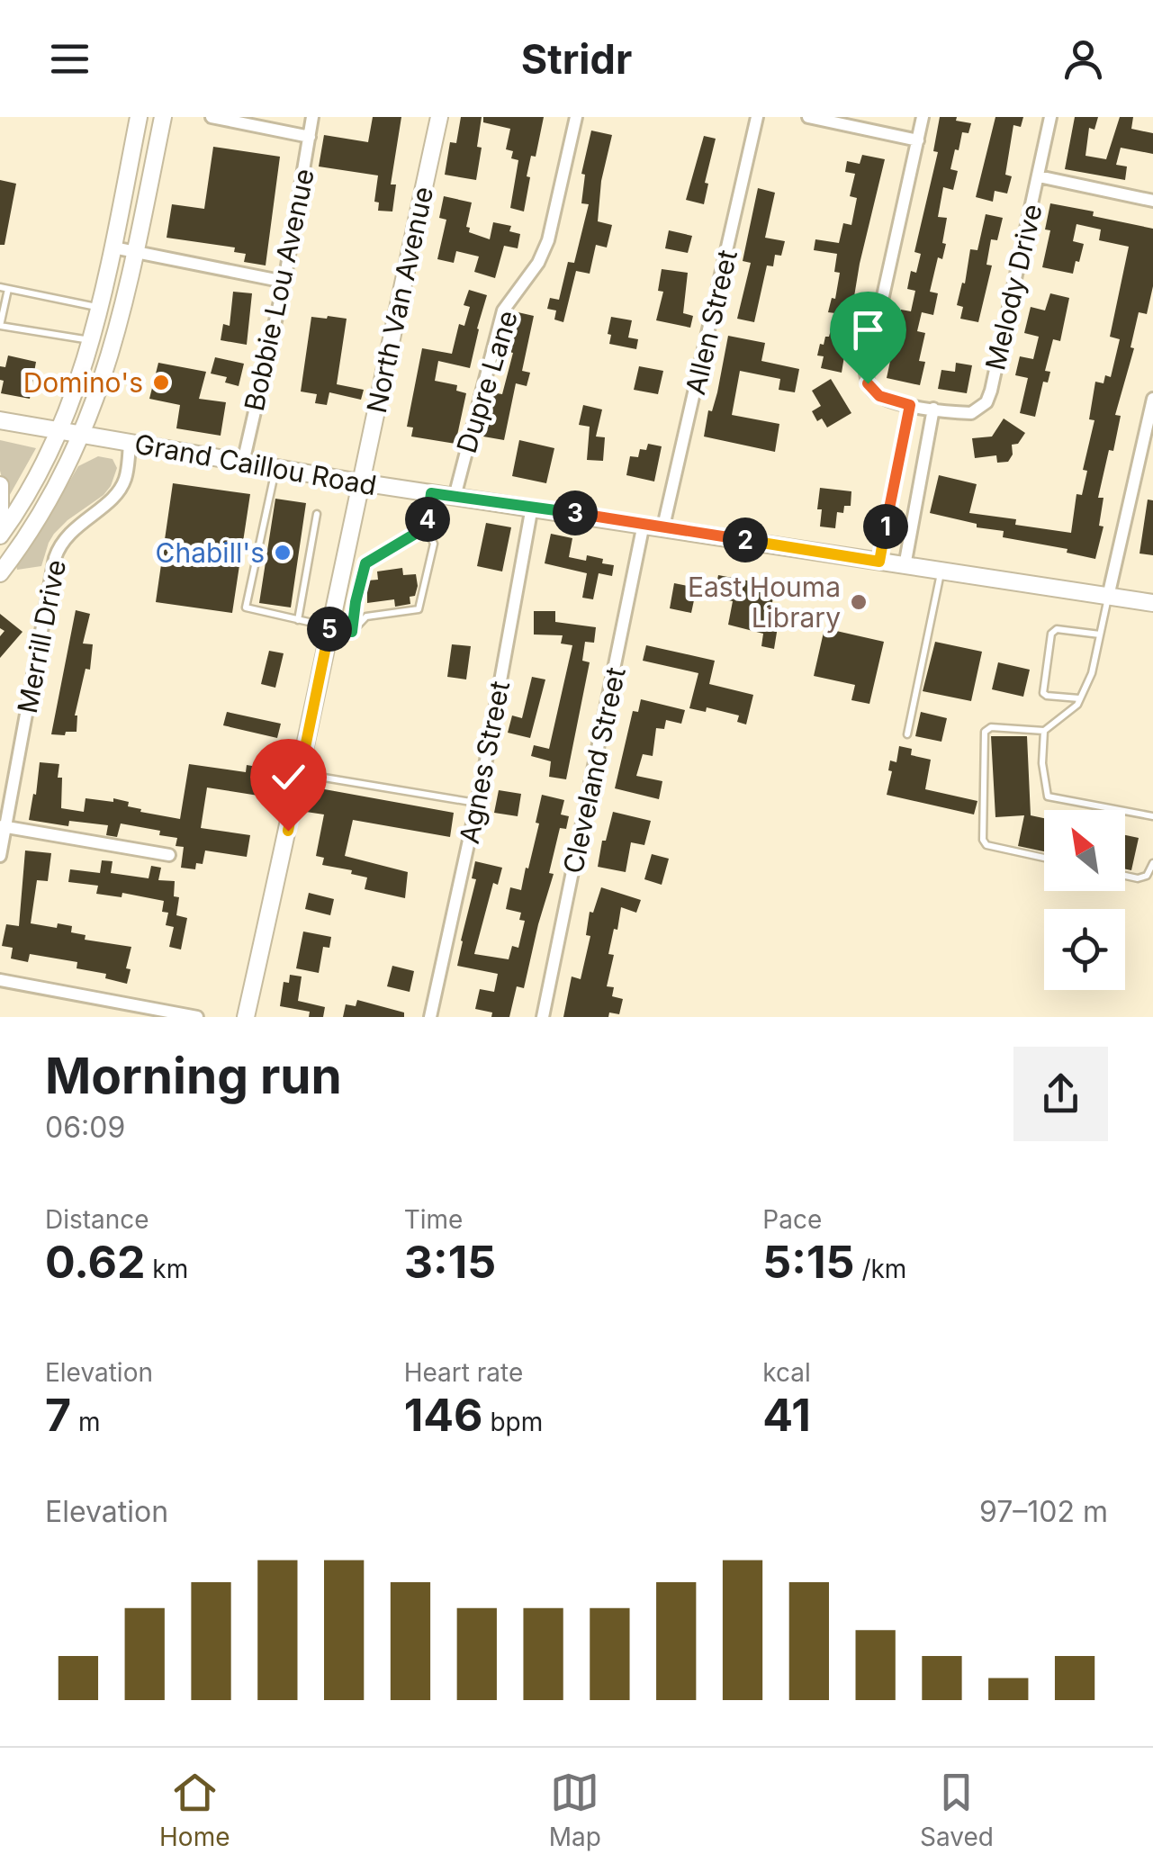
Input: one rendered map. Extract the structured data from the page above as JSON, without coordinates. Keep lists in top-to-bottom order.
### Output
{
  "streets": {
    "main road": ["North Van Avenue", "Grand Caillou Road"],
    "street": [
      "Melody Drive",
      "Bobbie Lou Avenue",
      "Allen Street",
      "Dupre Lane",
      "Merrill Drive",
      "Agnes Street",
      "Cleveland Street"
    ]
  },
  "crossings": [
    ["Bobbie Lou Avenue", "Grand Caillou Road"],
    ["North Van Avenue", "Grand Caillou Road"],
    ["Allen Street", "Grand Caillou Road"],
    ["Dupre Lane", "Grand Caillou Road"],
    ["Grand Caillou Road", "Merrill Drive"],
    ["Grand Caillou Road", "Agnes Street"],
    ["Grand Caillou Road", "Cleveland Street"]
  ],
  "places": ["Domino's", "Chabill's", "East Houma Library"],
  "north": "top left",
  "page": {
    "header": "Stridr",
    "pins": [
      "3",
      "4",
      "1",
      "2",
      "5"
    ],
    "heading": ["Morning run", "06:09"],
    "stats": [
      ["Distance", "0.62 km"],
      ["Time", "3:15"],
      ["Pace", "5:15 /km"],
      ["Elevation", "7 m"],
      ["Heart rate", "146 bpm"],
      ["kcal", "41"]
    ],
    "chart": ["Elevation", "97–102 m"],
    "tabs": ["Home", "Map", "Saved"]
  }
}
